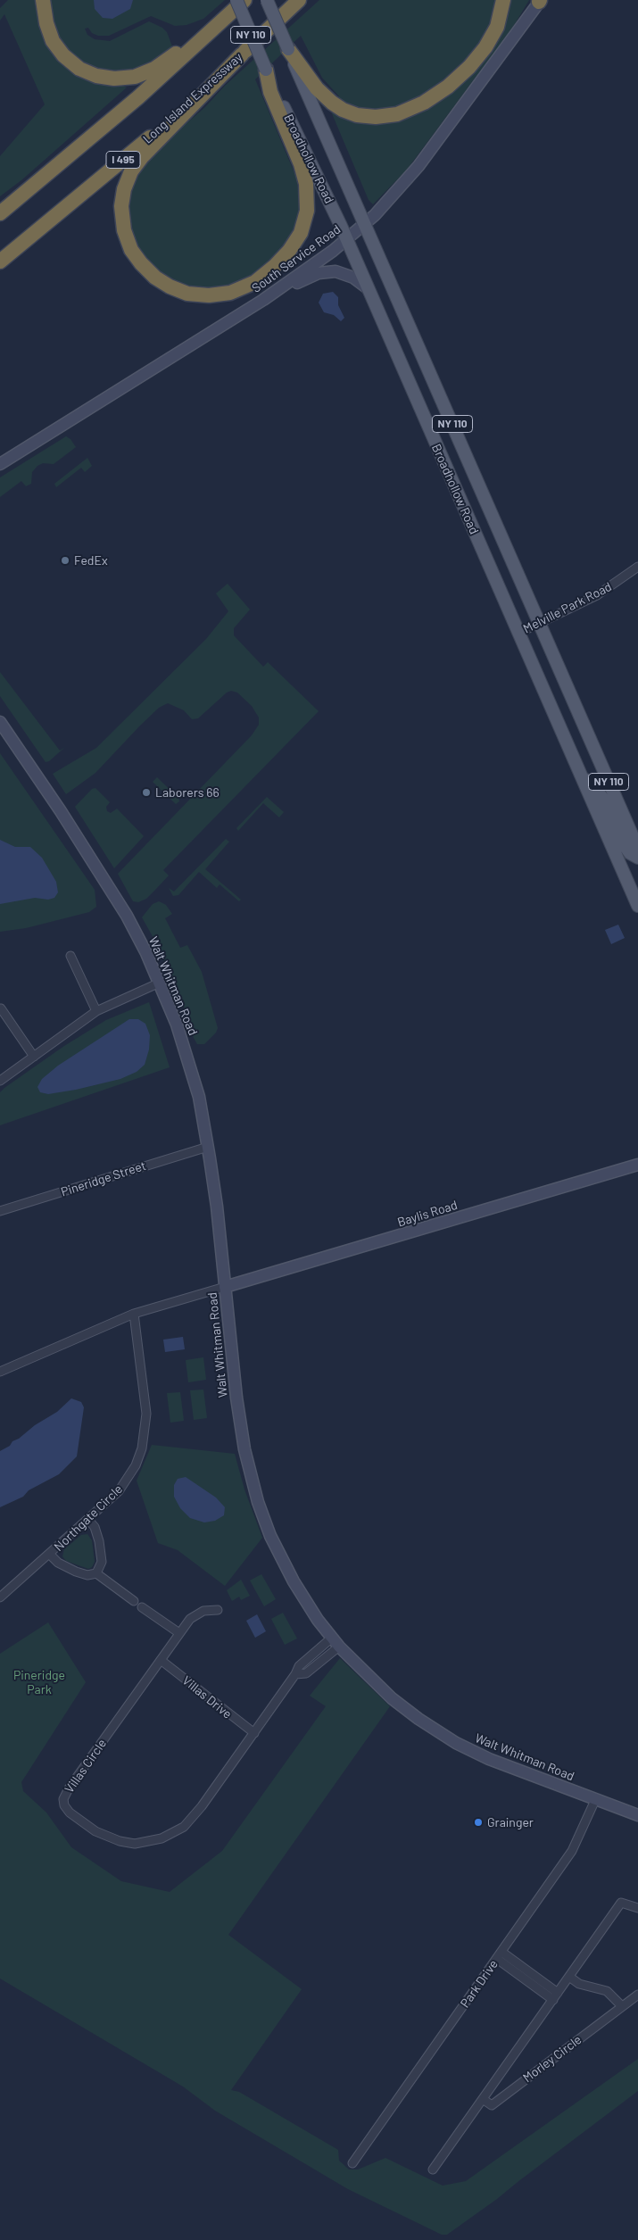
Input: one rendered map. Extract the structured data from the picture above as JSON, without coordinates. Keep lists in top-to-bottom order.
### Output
{
  "streets": {
    "highway": ["Long Island Expressway", "I 495"],
    "main road": [
      "NY 110",
      "Broadhollow Road",
      "South Service Road",
      "Walt Whitman Road",
      "Baylis Road"
    ],
    "street": [
      "Melville Park Road",
      "Pineridge Street",
      "Northgate Circle",
      "Villas Drive",
      "Villas Circle",
      "Park Drive",
      "Morley Circle"
    ]
  },
  "crossings": [
    ["Broadhollow Road", "South Service Road"],
    ["Broadhollow Road", "Melville Park Road"],
    ["Walt Whitman Road", "Pineridge Street"],
    ["Walt Whitman Road", "Baylis Road"],
    ["Walt Whitman Road", "Villas Circle"],
    ["Walt Whitman Road", "Park Drive"],
    ["Villas Drive", "Villas Circle"]
  ],
  "parks": ["Pineridge Park"],
  "places": ["FedEx", "Laborers 66", "Grainger"]
}
